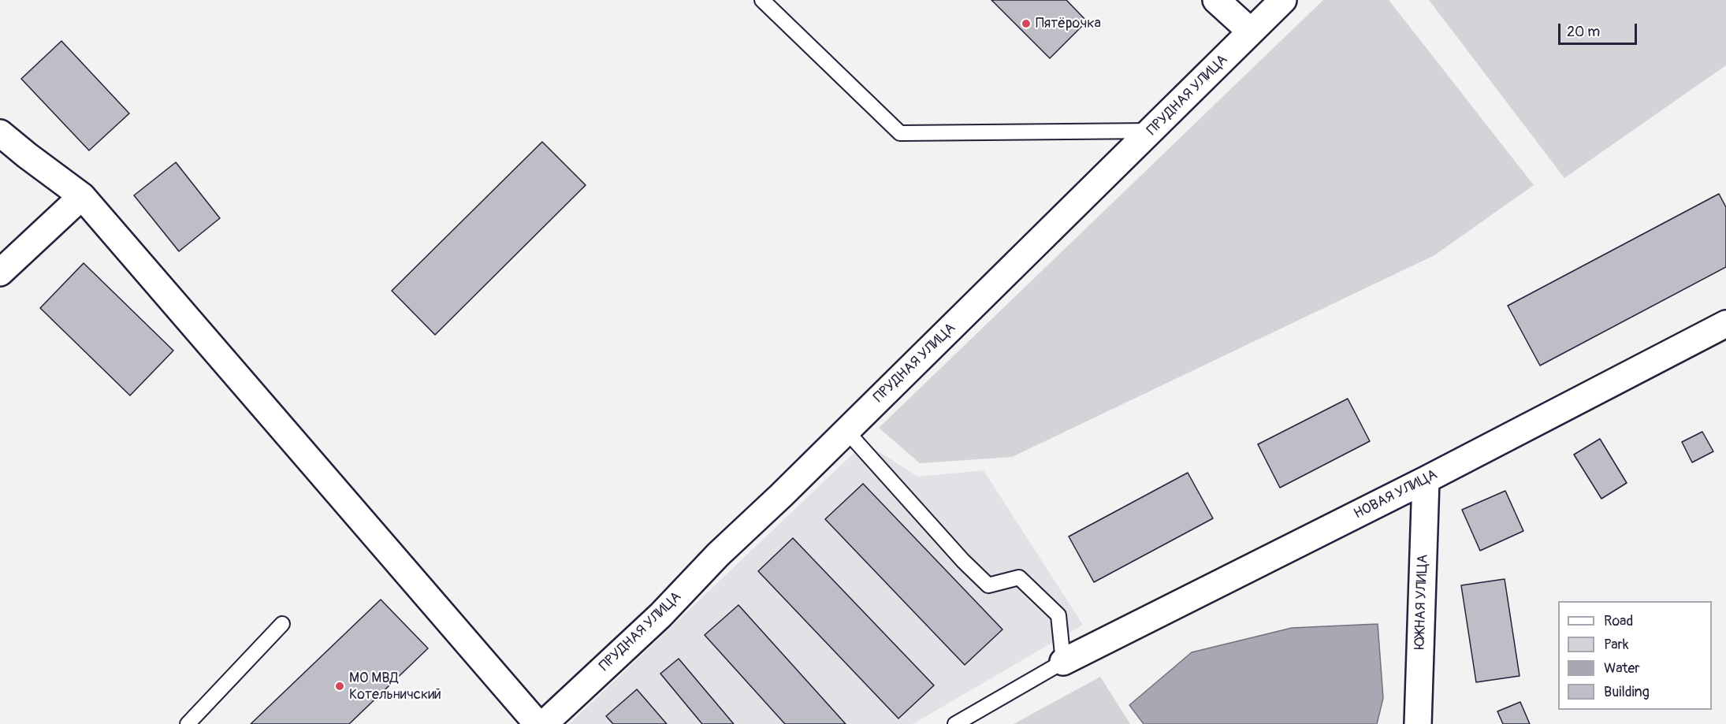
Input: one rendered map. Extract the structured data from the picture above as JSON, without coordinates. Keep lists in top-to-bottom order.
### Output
{
  "streets": {
    "street": ["ПРУДНАЯ УЛИЦА", "НОВАЯ УЛИЦА", "ЮЖНАЯ УЛИЦА"]
  },
  "crossings": [
    ["НОВАЯ УЛИЦА", "ЮЖНАЯ УЛИЦА"]
  ],
  "places": ["Пятёрочка", "МО МВД Котельничский"],
  "legend": [
    "Road",
    "Park",
    "Water",
    "Building"
  ],
  "scale_bar": "20 m"
}
